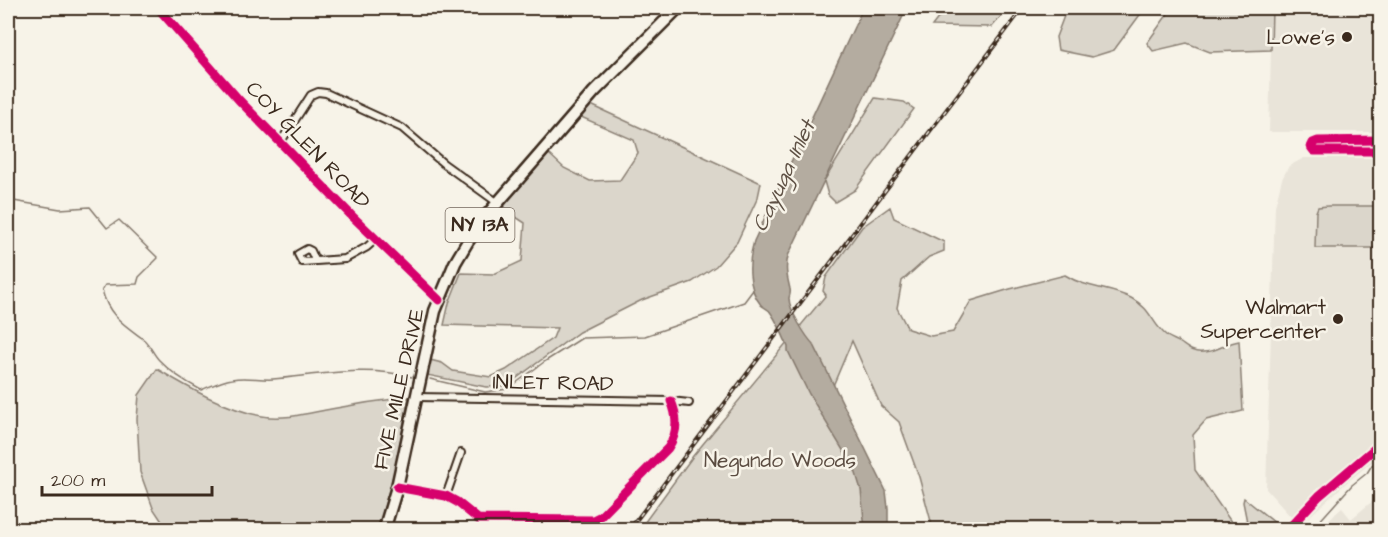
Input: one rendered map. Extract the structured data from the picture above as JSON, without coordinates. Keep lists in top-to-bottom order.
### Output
{
  "streets": {
    "main road": ["NY 13A", "FIVE MILE DRIVE"],
    "street": ["COY GLEN ROAD", "INLET ROAD"]
  },
  "crossings": [
    ["COY GLEN ROAD", "FIVE MILE DRIVE"],
    ["INLET ROAD", "FIVE MILE DRIVE"]
  ],
  "water": ["Cayuga Inlet"],
  "parks": ["Negundo Woods"],
  "places": ["Lowe's", "Walmart Supercenter"],
  "scale_bar": "200 m"
}
